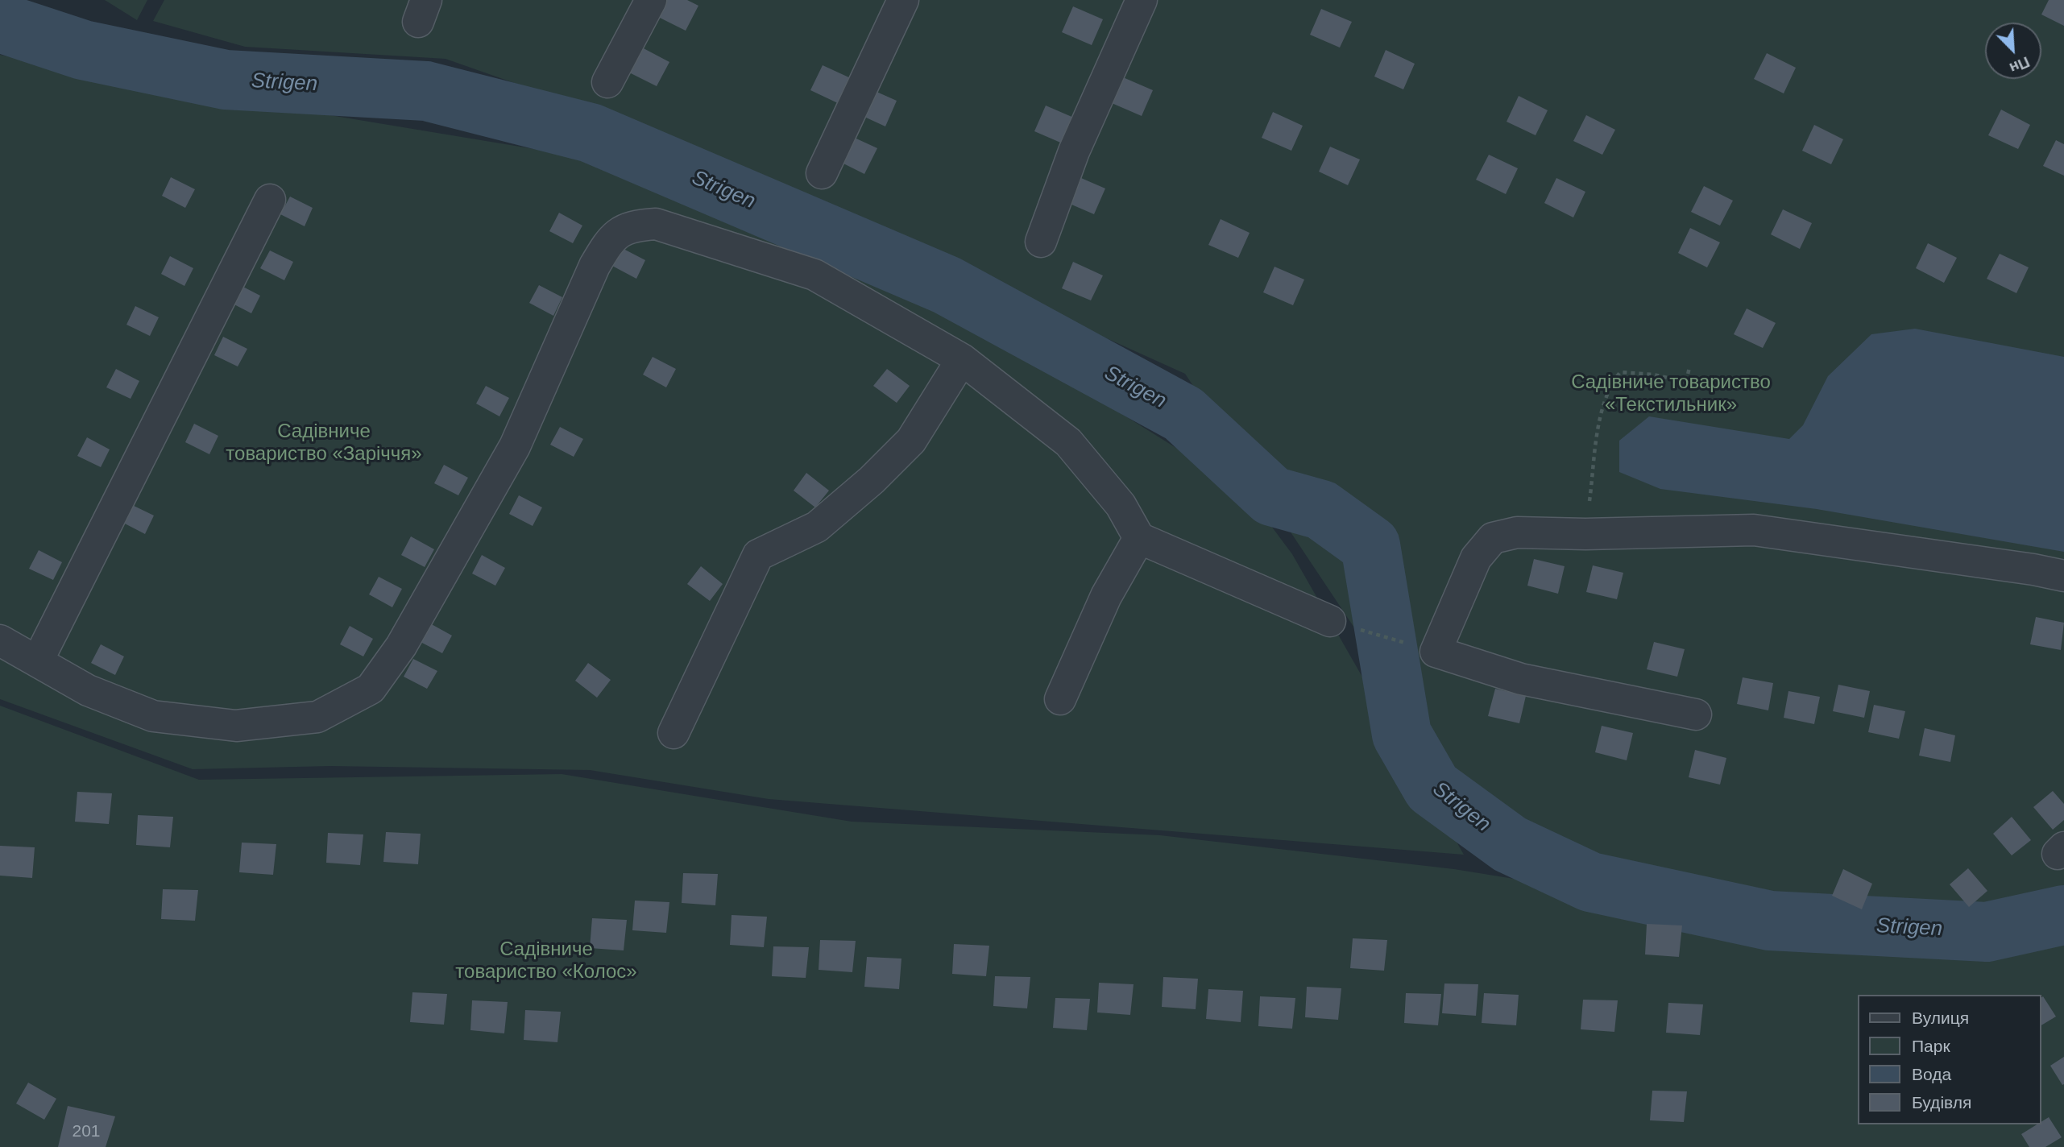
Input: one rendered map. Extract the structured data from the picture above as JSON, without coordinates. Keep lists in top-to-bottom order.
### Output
{
  "water": ["Strigen"],
  "parks": ["Садівниче товариство «Текстильник»", "Садівниче товариство «Заріччя»", "Садівниче товариство «Колос»"],
  "house_numbers": ["201"],
  "legend": [
    "Вулиця",
    "Парк",
    "Вода",
    "Будівля"
  ],
  "north": "bottom right"
}
